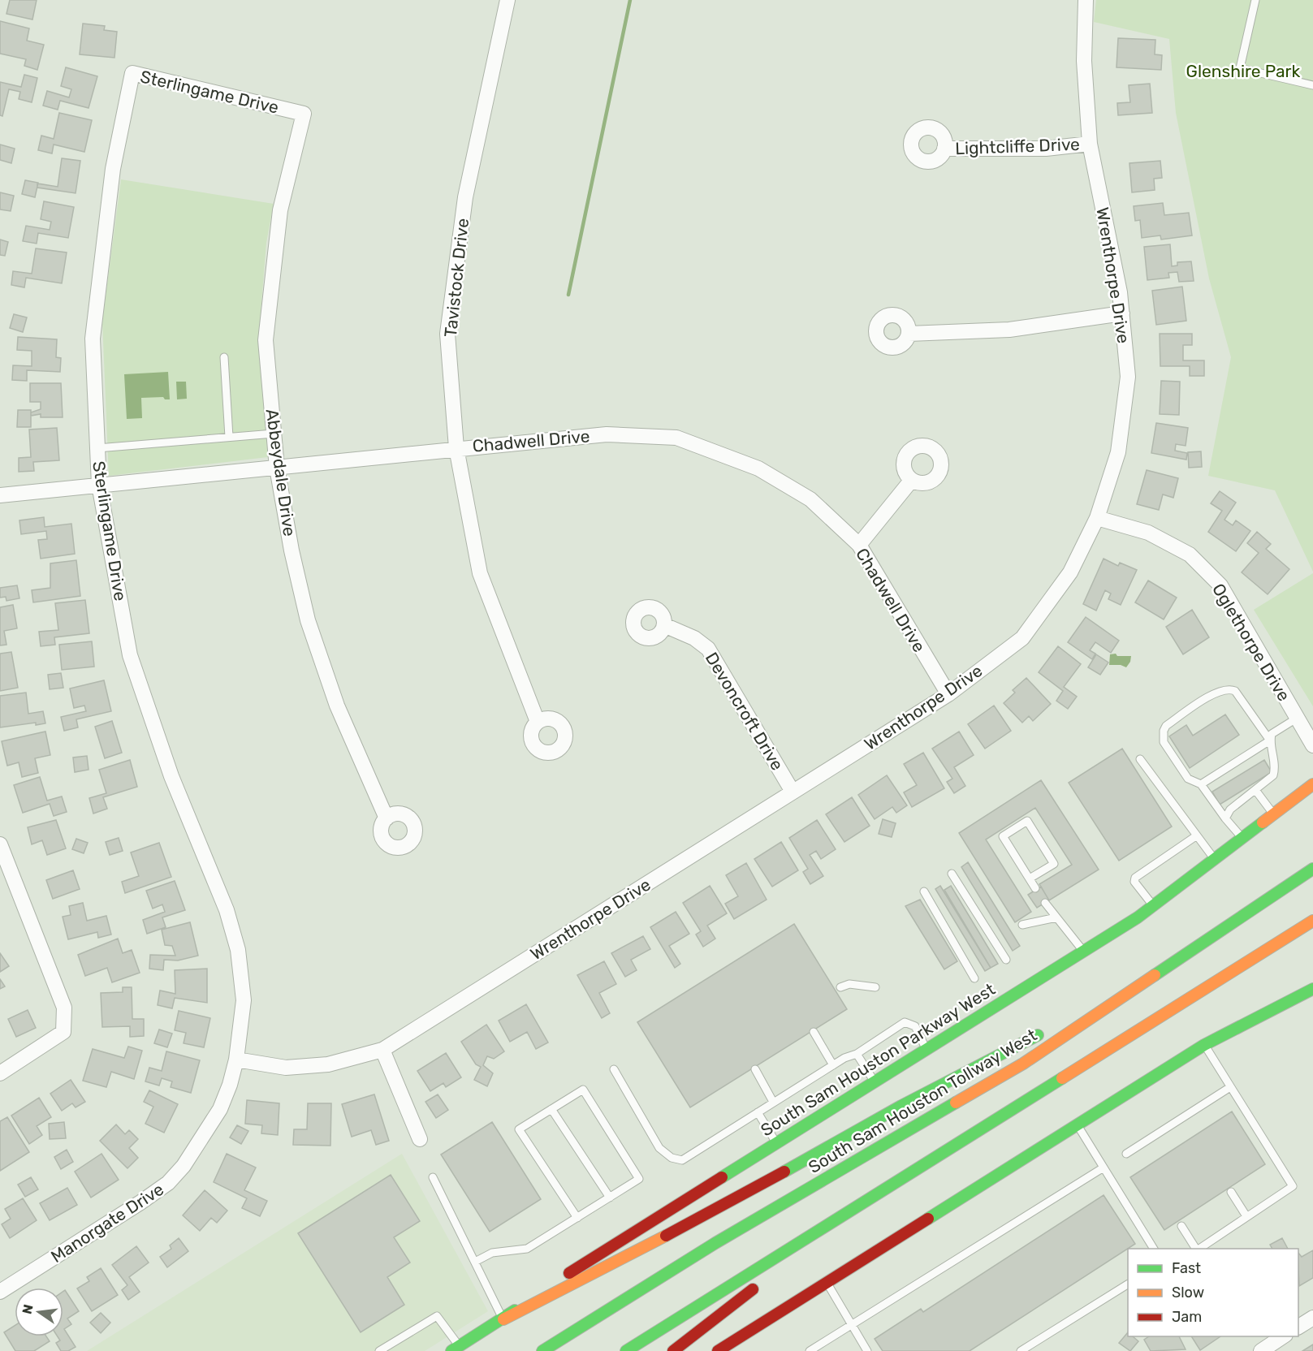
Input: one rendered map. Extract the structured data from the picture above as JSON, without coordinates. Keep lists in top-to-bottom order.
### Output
{
  "streets": {
    "main road": ["South Sam Houston Parkway West", "South Sam Houston Tollway West"],
    "street": [
      "Sterlingame Drive",
      "Lightcliffe Drive",
      "Wrenthorpe Drive",
      "Tavistock Drive",
      "Chadwell Drive",
      "Abbeydale Drive",
      "Oglethorpe Drive",
      "Devoncroft Drive",
      "Manorgate Drive"
    ]
  },
  "crossings": [
    ["Sterlingame Drive", "Wrenthorpe Drive"],
    ["Sterlingame Drive", "Chadwell Drive"],
    ["Sterlingame Drive", "Abbeydale Drive"],
    ["Sterlingame Drive", "Manorgate Drive"],
    ["Lightcliffe Drive", "Wrenthorpe Drive"],
    ["Wrenthorpe Drive", "Chadwell Drive"],
    ["Wrenthorpe Drive", "Oglethorpe Drive"],
    ["Wrenthorpe Drive", "Devoncroft Drive"],
    ["Wrenthorpe Drive", "Manorgate Drive"],
    ["Tavistock Drive", "Chadwell Drive"],
    ["Chadwell Drive", "Abbeydale Drive"]
  ],
  "parks": ["Glenshire Park"],
  "legend": ["Fast", "Slow", "Jam"],
  "north": "left"
}
